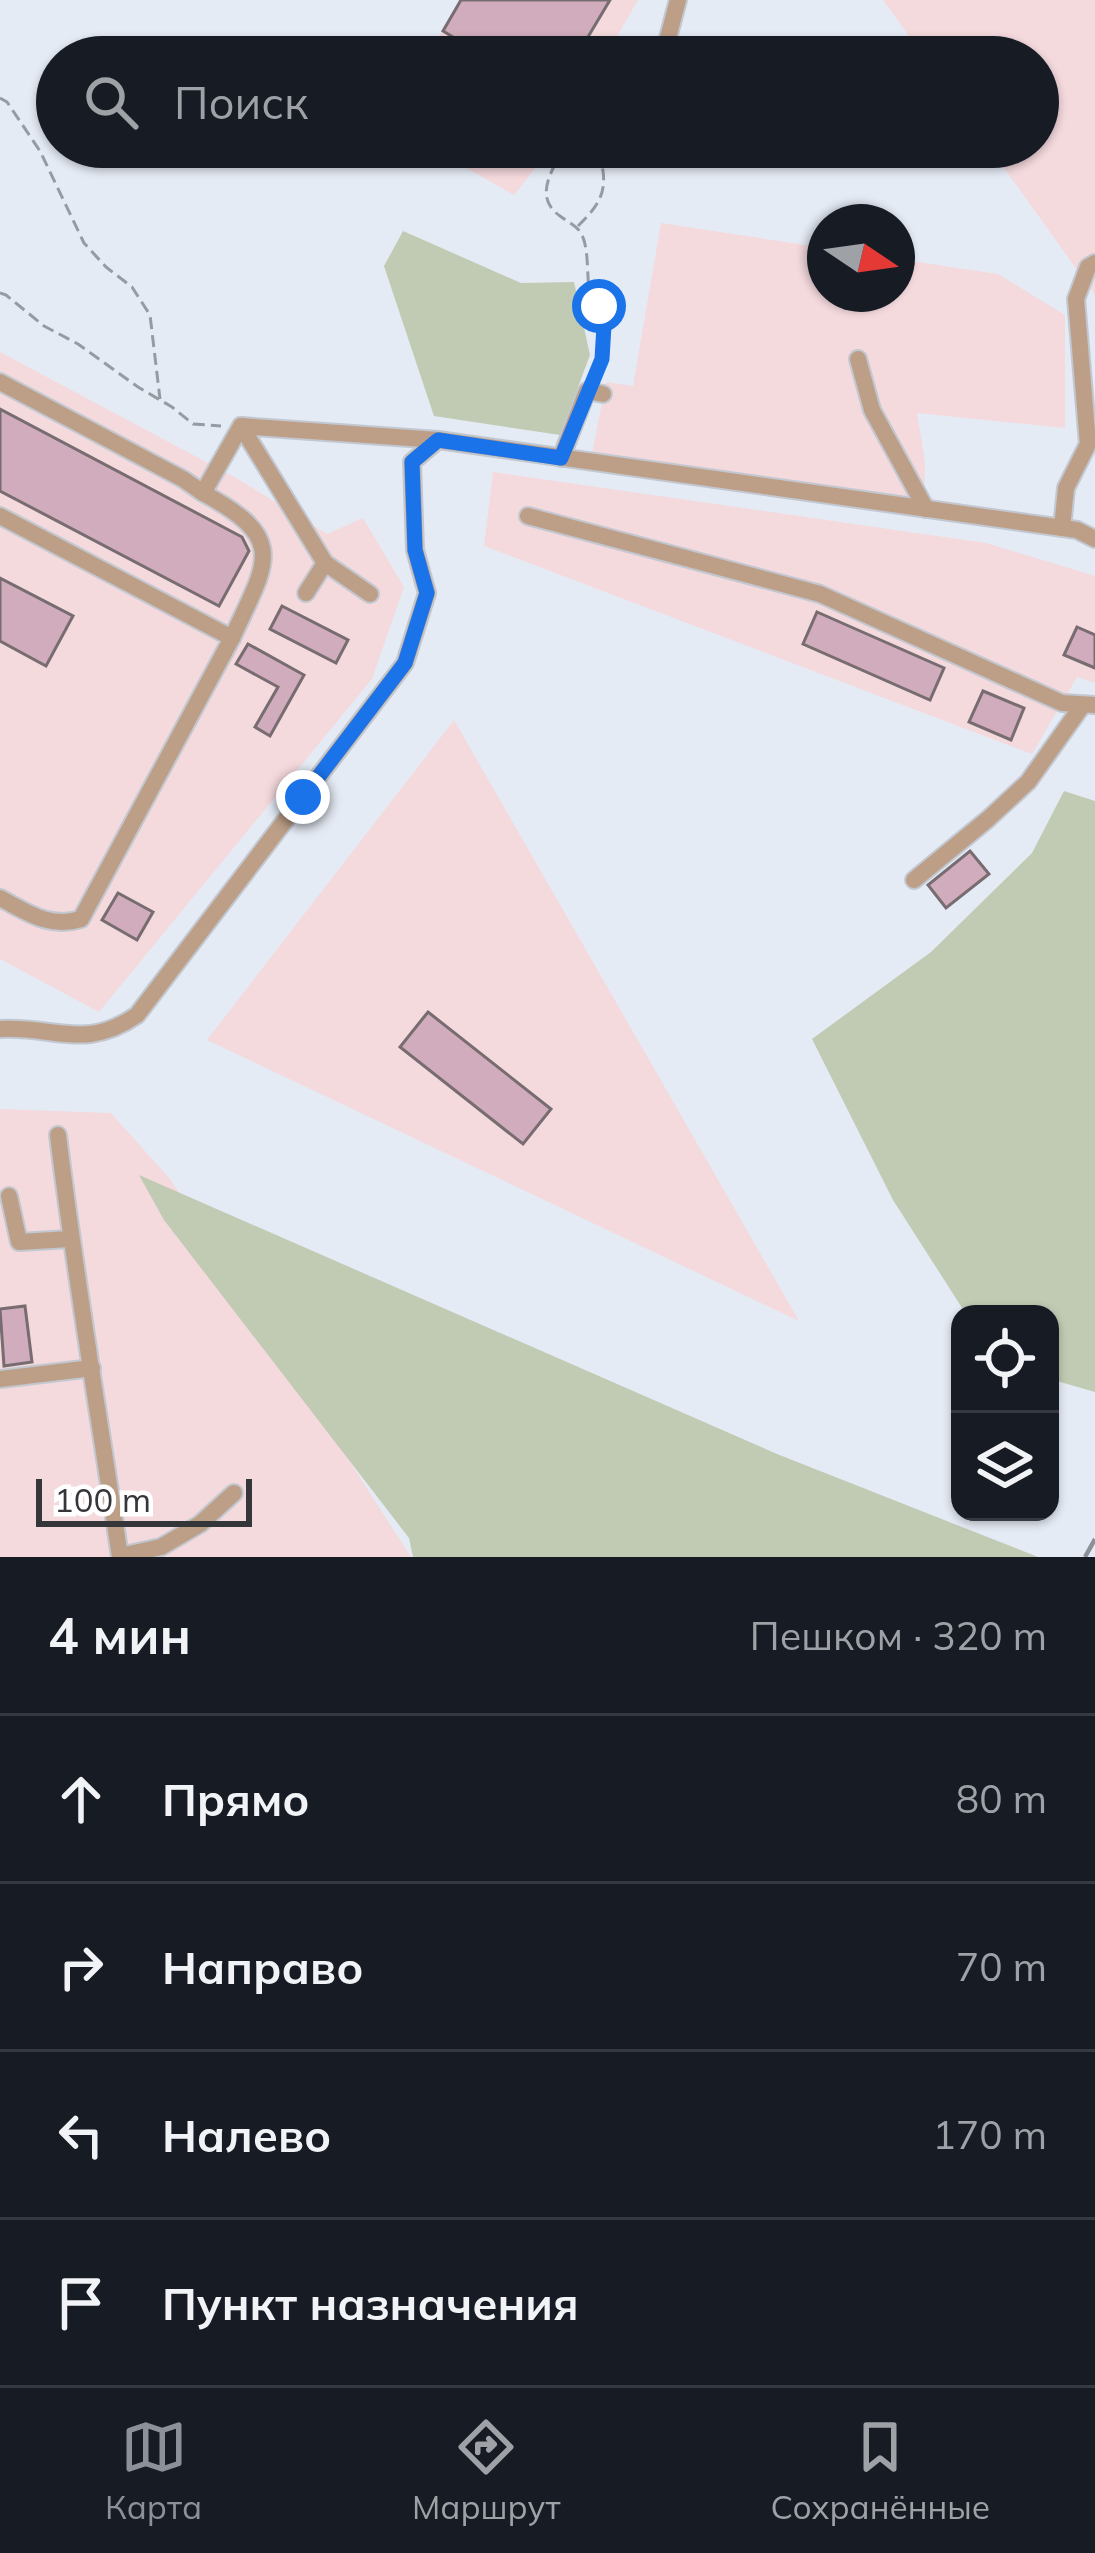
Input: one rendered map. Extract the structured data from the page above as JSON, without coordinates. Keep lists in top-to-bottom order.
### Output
{
  "scale_bar": "100 m",
  "north": "right",
  "page": {
    "search": "Поиск",
    "scale": "100 m",
    "heading": ["4 мин", "Пешком · 320 m"],
    "list": [
      ["Прямо", "80 m"],
      ["Направо", "70 m"],
      ["Налево", "170 m"],
      "Пункт назначения"
    ],
    "nav": ["Карта", "Маршрут", "Сохранённые"]
  }
}
